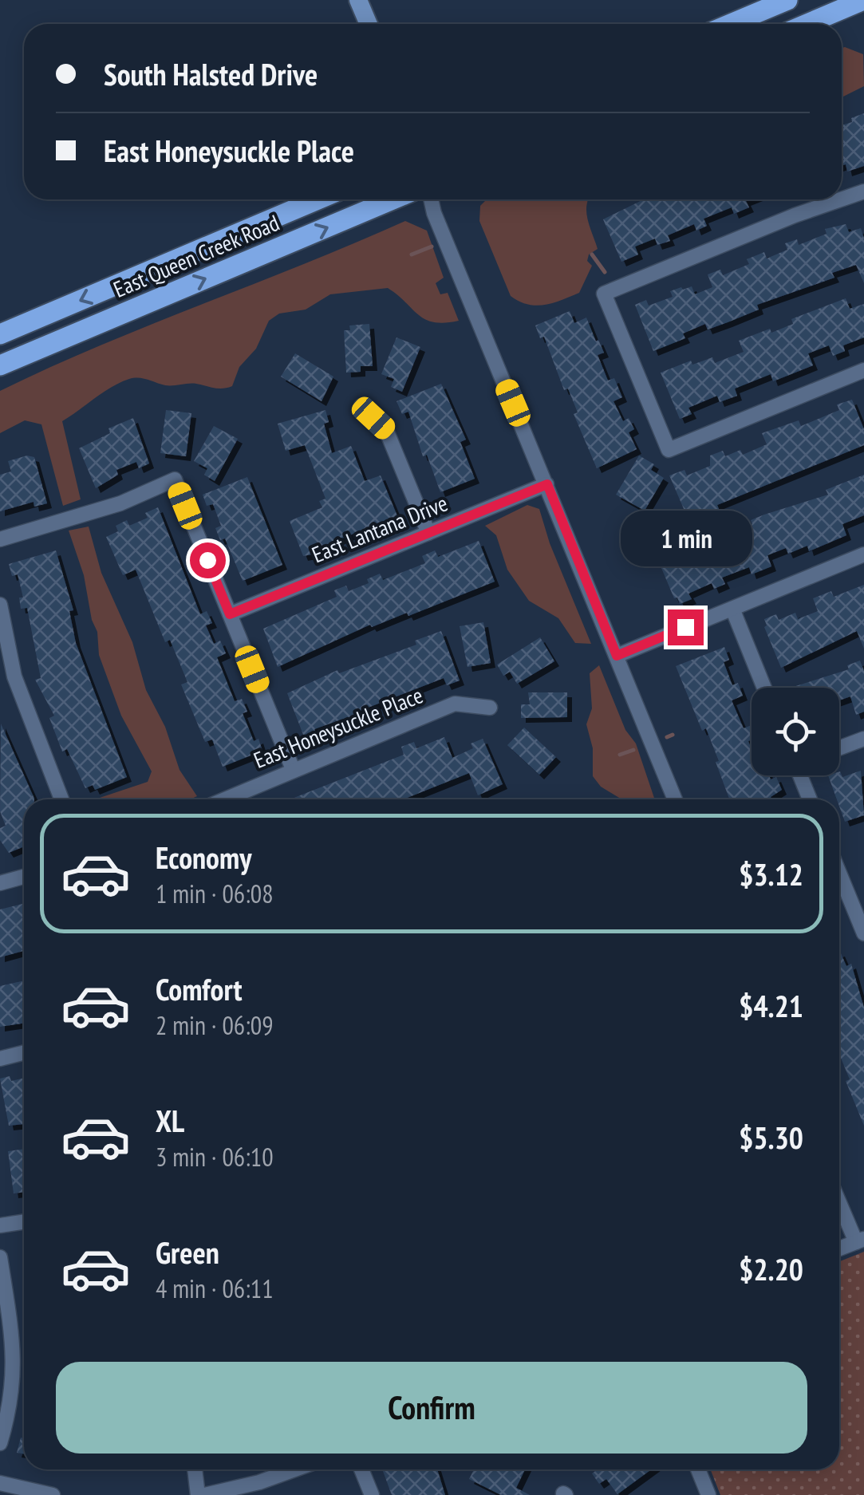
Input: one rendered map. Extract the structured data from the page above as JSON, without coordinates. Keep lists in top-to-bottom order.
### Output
{
  "streets": {
    "main road": ["East Queen Creek Road"],
    "street": ["East Lantana Drive", "East Honeysuckle Place"]
  },
  "page": {
    "banner": ["South Halsted Drive", "East Honeysuckle Place"],
    "bubble": "1 min",
    "list": [
      {
        "name": "Economy",
        "note": "1 min · 06:08",
        "value": "$3.12"
      },
      {
        "name": "Comfort",
        "note": "2 min · 06:09",
        "value": "$4.21"
      },
      {
        "name": "XL",
        "note": "3 min · 06:10",
        "value": "$5.30"
      },
      {
        "name": "Green",
        "note": "4 min · 06:11",
        "value": "$2.20"
      }
    ],
    "buttons": "Confirm"
  }
}
